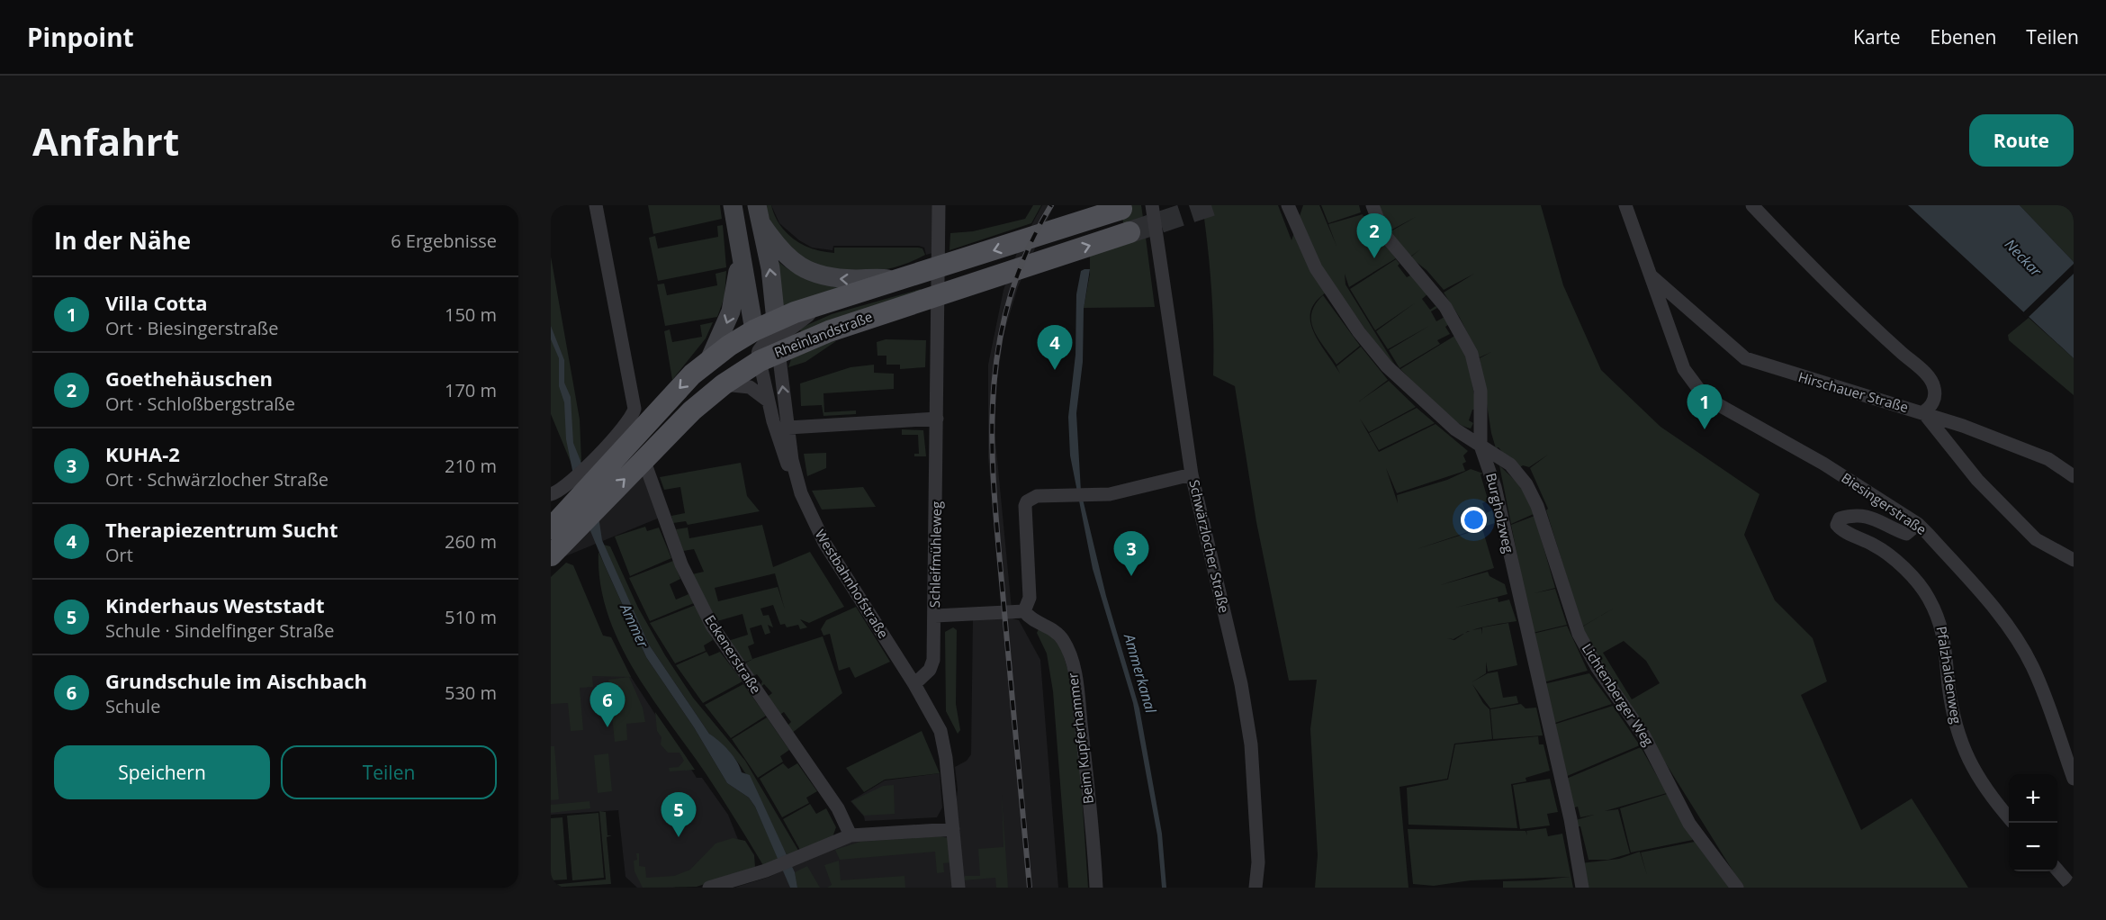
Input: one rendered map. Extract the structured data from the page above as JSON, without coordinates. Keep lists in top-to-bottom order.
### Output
{
  "streets": {
    "main road": ["Rheinlandstraße"],
    "street": [
      "Hirschauer Straße",
      "Biesingerstraße",
      "Burgholzweg",
      "Schwärzlocher Straße",
      "Schleifmühleweg",
      "Westbahnhofstraße",
      "Eckenerstraße",
      "Pfalzhaldenweg",
      "Lichtenberger Weg",
      "Beim Kupferhammer"
    ]
  },
  "crossings": [
    ["Rheinlandstraße", "Westbahnhofstraße"],
    ["Rheinlandstraße", "Eckenerstraße"],
    ["Hirschauer Straße", "Biesingerstraße"],
    ["Biesingerstraße", "Pfalzhaldenweg"],
    ["Burgholzweg", "Lichtenberger Weg"],
    ["Schleifmühleweg", "Westbahnhofstraße"]
  ],
  "water": ["Neckar", "Ammer", "Ammerkanal"],
  "page": {
    "header": "Pinpoint",
    "nav": ["Karte", "Ebenen", "Teilen"],
    "buttons": [
      "Route",
      ["Speichern", "Teilen"]
    ],
    "title": "Anfahrt",
    "heading": ["In der Nähe", "6 Ergebnisse"],
    "pins": [
      "2",
      "4",
      "1",
      "3",
      "6",
      "5"
    ],
    "list": [
      {
        "mark": "1",
        "name": "Villa Cotta",
        "note": "Ort · Biesingerstraße",
        "value": "150 m"
      },
      {
        "mark": "2",
        "name": "Goethehäuschen",
        "note": "Ort · Schloßbergstraße",
        "value": "170 m"
      },
      {
        "mark": "3",
        "name": "KUHA-2",
        "note": "Ort · Schwärzlocher Straße",
        "value": "210 m"
      },
      {
        "mark": "4",
        "name": "Therapiezentrum Sucht",
        "note": "Ort",
        "value": "260 m"
      },
      {
        "mark": "5",
        "name": "Kinderhaus Weststadt",
        "note": "Schule · Sindelfinger Straße",
        "value": "510 m"
      },
      {
        "mark": "6",
        "name": "Grundschule im Aischbach",
        "note": "Schule",
        "value": "530 m"
      }
    ],
    "map_buttons": ["+", "−"]
  }
}
